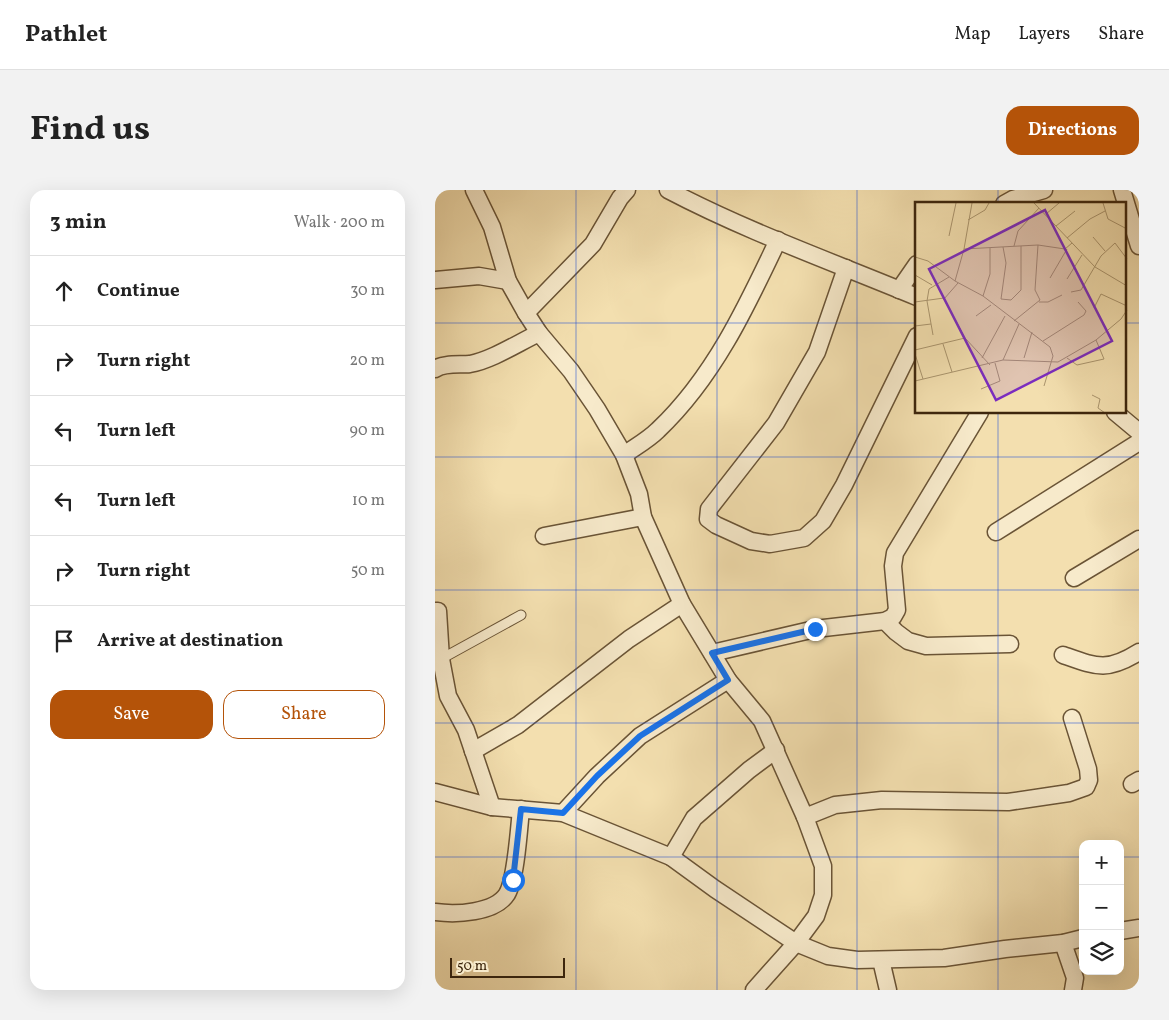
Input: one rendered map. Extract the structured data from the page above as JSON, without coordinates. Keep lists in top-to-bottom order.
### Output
{
  "scale_bar": "50 m",
  "page": {
    "header": "Pathlet",
    "nav": ["Map", "Layers", "Share"],
    "title": "Find us",
    "buttons": [
      "Directions",
      ["Save", "Share"]
    ],
    "heading": ["3 min", "Walk · 200 m"],
    "list": [
      ["Continue", "30 m"],
      ["Turn right", "20 m"],
      ["Turn left", "90 m"],
      ["Turn left", "10 m"],
      ["Turn right", "50 m"],
      "Arrive at destination"
    ],
    "map_buttons": ["+", "−"],
    "scale": "50 m"
  }
}
